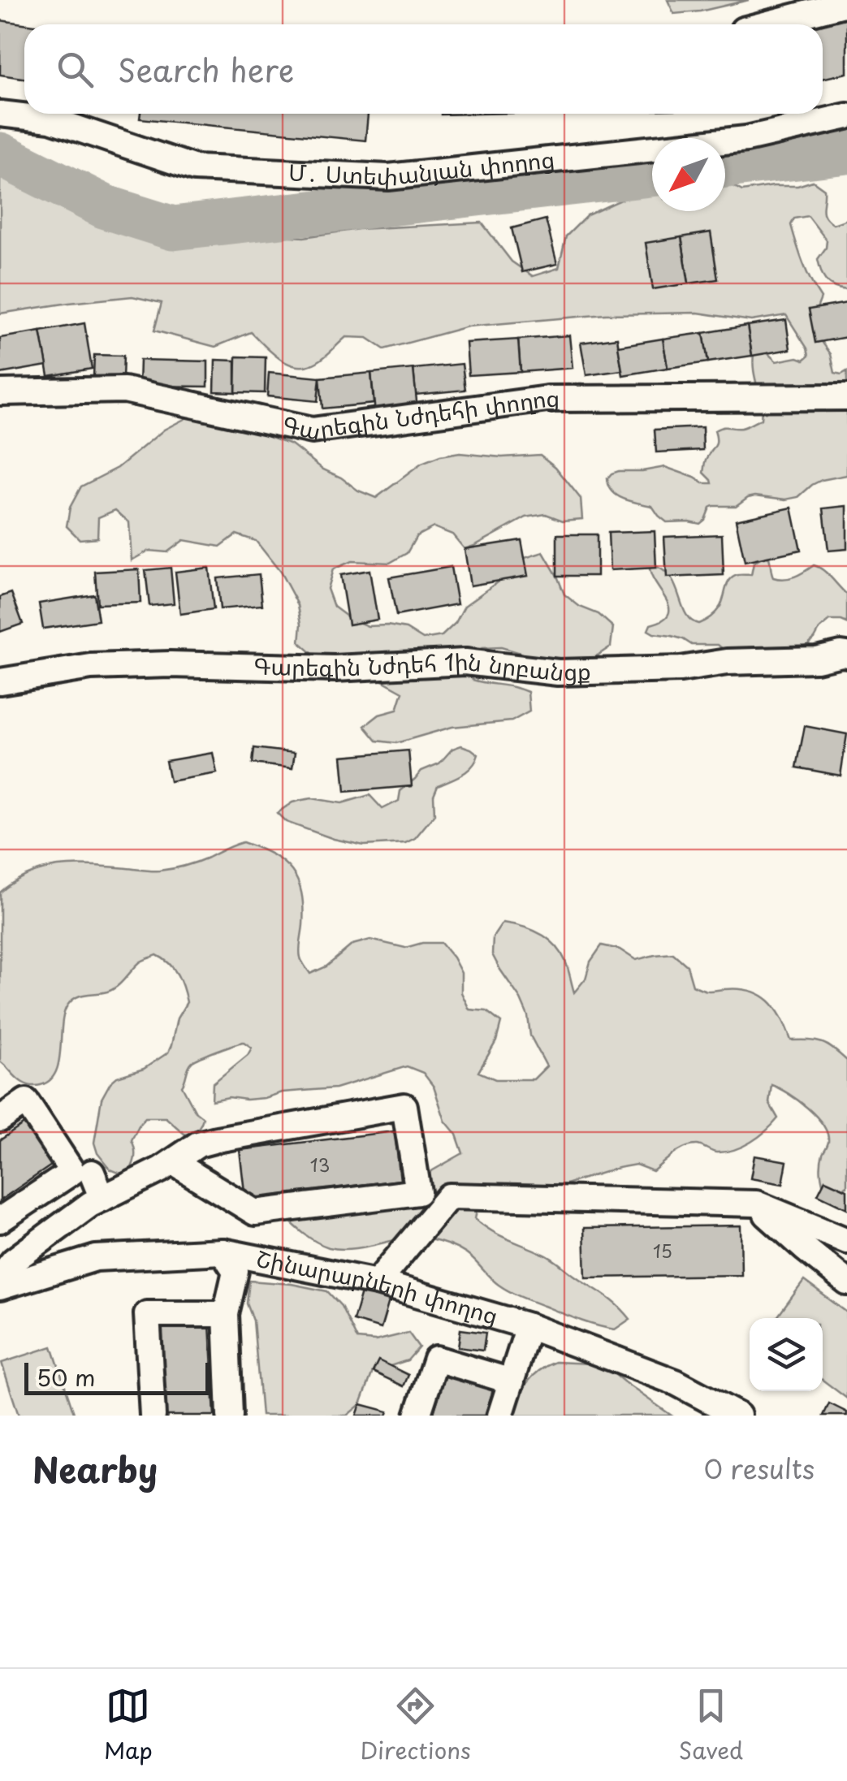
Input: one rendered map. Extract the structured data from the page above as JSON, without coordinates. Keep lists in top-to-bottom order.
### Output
{
  "streets": {
    "street": [
      "Մ․ Ստեփանյան փողոց",
      "Գարեգին Նժդեհի փողոց",
      "Գարեգին Նժդեհ 1ին նրբանցք",
      "Շինարարների փողոց"
    ]
  },
  "house_numbers": ["13", "15"],
  "scale_bar": "50 m",
  "north": "bottom left",
  "page": {
    "search": "Search here",
    "scale": "50 m",
    "heading": ["Nearby", "0 results"],
    "nav": ["Map", "Directions", "Saved"]
  }
}
